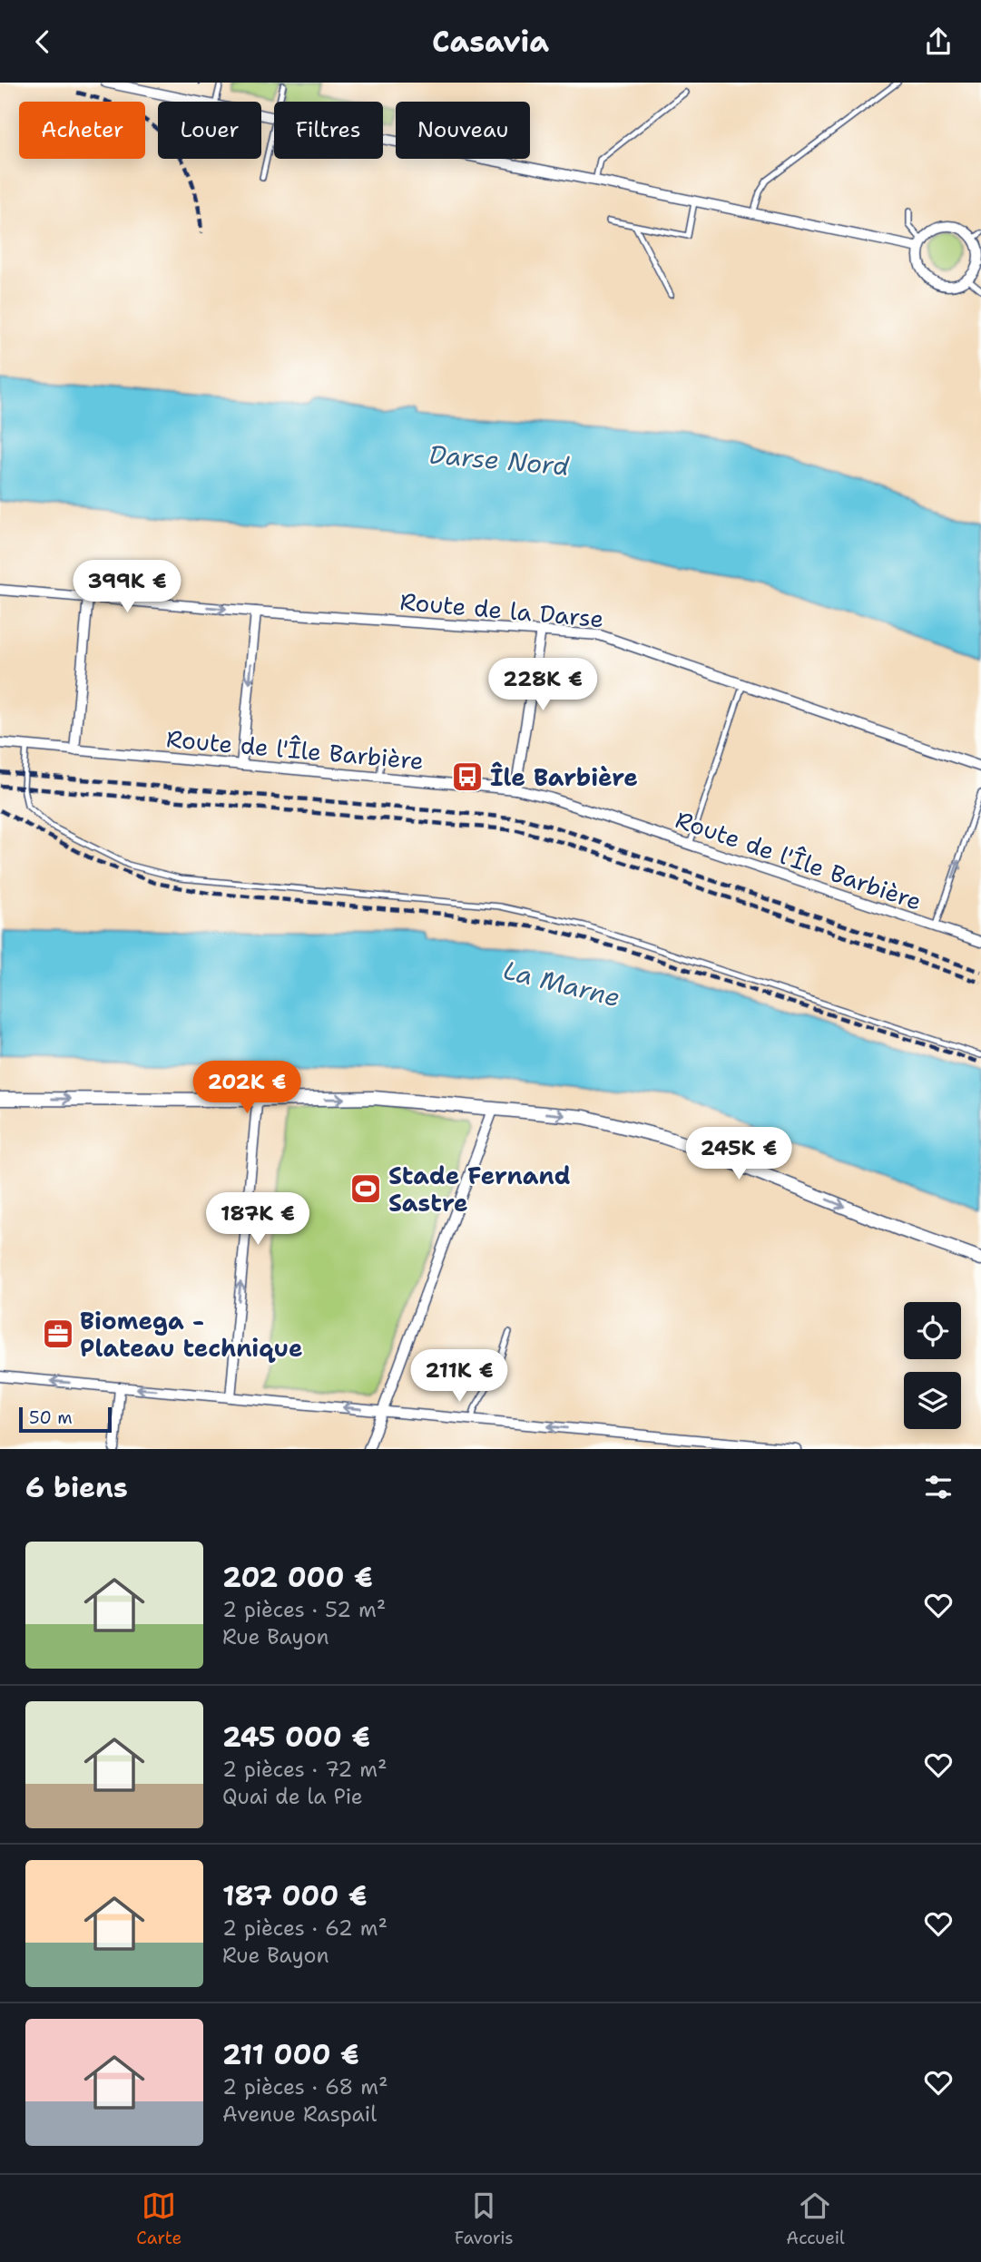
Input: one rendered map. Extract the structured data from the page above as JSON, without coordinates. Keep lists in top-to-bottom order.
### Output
{
  "streets": {
    "street": ["Route de la Darse", "Route de l'Île Barbière"]
  },
  "water": ["Darse Nord", "La Marne"],
  "places": {
    "bus stop": ["Île Barbière"],
    "sports": ["Stade Fernand Sastre"],
    "office": ["Biomega - Plateau technique"]
  },
  "scale_bar": "50 m",
  "page": {
    "header": "Casavia",
    "chip": [
      "Acheter",
      "Louer",
      "Filtres",
      "Nouveau"
    ],
    "price": [
      "399K €",
      "228K €",
      "202K €",
      "245K €",
      "187K €",
      "211K €"
    ],
    "scale": "50 m",
    "heading": "6 biens",
    "list": [
      {
        "name": "202 000 €",
        "note": "2 pièces · 52 m² · Rue Bayon"
      },
      {
        "name": "245 000 €",
        "note": "2 pièces · 72 m² · Quai de la Pie"
      },
      {
        "name": "187 000 €",
        "note": "2 pièces · 62 m² · Rue Bayon"
      },
      {
        "name": "211 000 €",
        "note": "2 pièces · 68 m² · Avenue Raspail"
      }
    ],
    "tabs": ["Carte", "Favoris", "Accueil"]
  }
}
